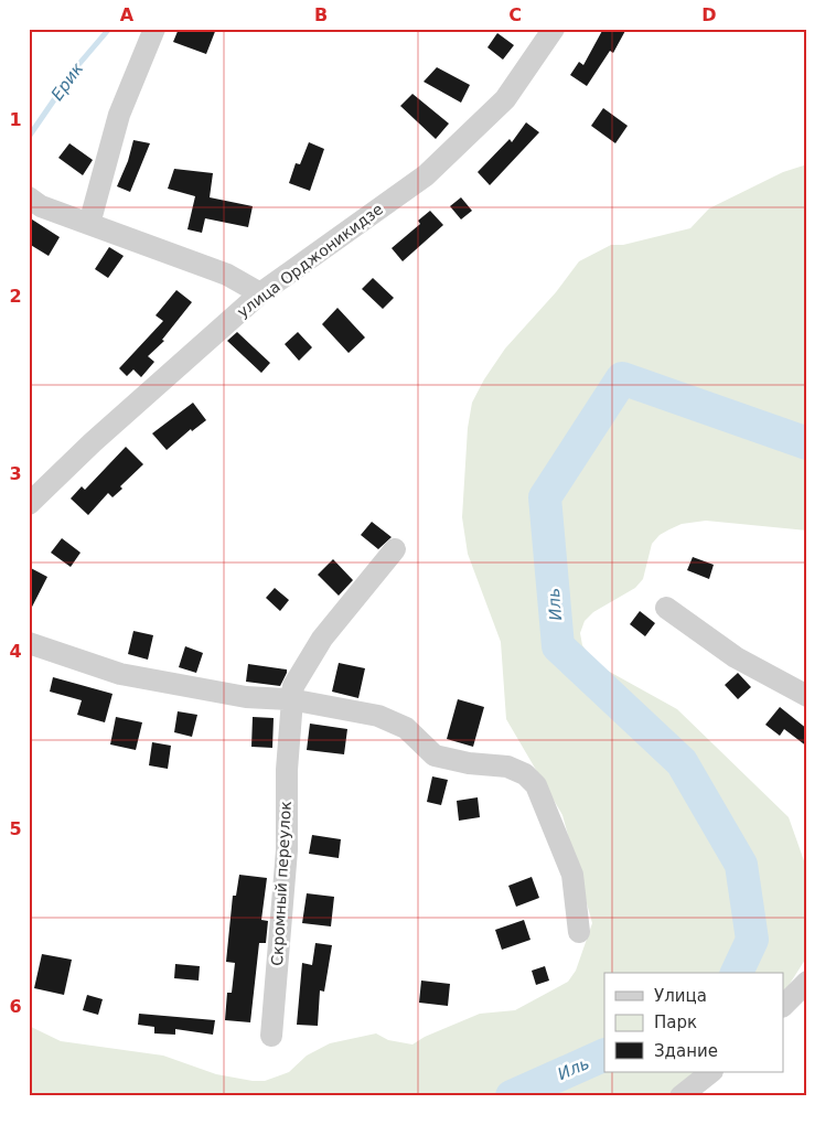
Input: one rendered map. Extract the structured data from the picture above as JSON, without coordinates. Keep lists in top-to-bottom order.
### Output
{
  "streets": {
    "street": ["улица Орджоникидзе", "Скромный переулок"]
  },
  "water": ["Ерик", "Иль"],
  "legend": ["Улица", "Парк", "Здание"],
  "grid": {
    "columns": [
      "A",
      "B",
      "C",
      "D"
    ],
    "rows": [
      "1",
      "2",
      "3",
      "4",
      "5",
      "6"
    ]
  }
}
